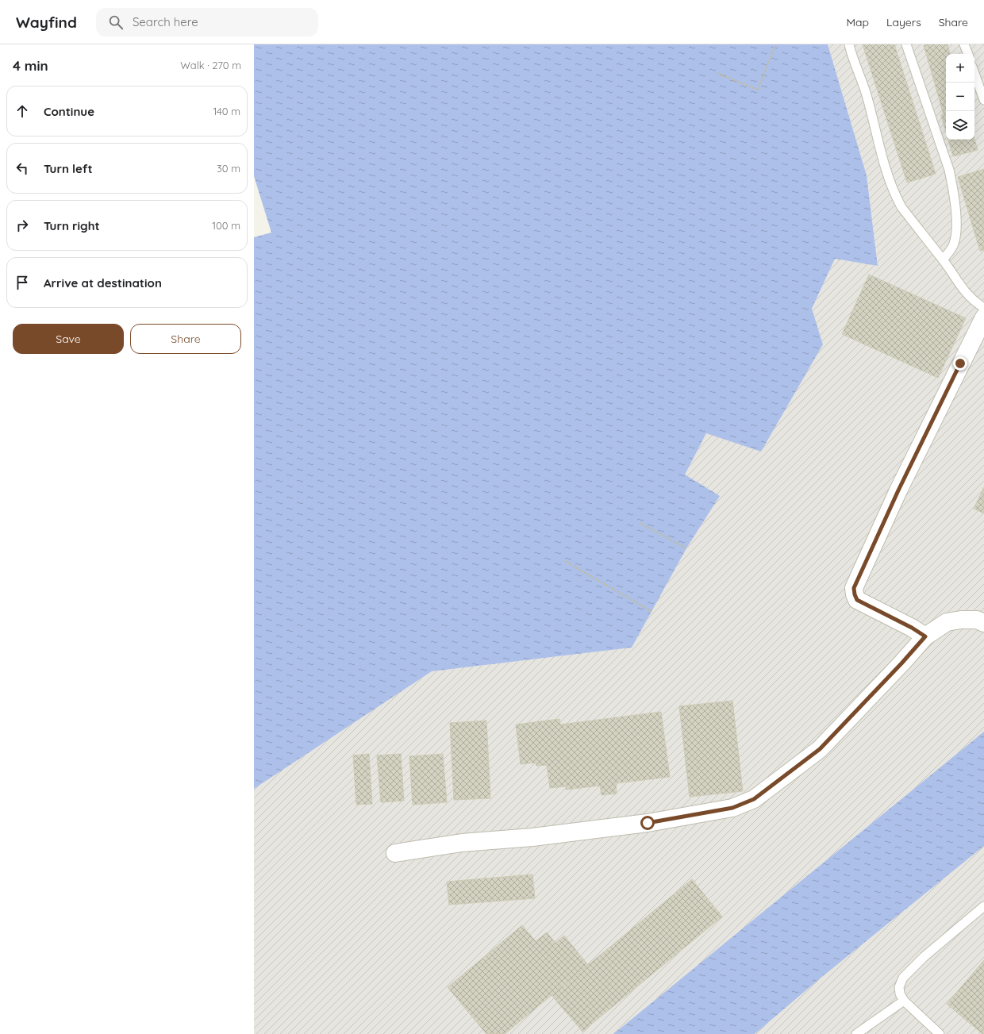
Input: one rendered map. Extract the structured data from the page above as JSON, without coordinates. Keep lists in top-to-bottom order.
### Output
{
  "page": {
    "header": "Wayfind",
    "search": "Search here",
    "nav": ["Map", "Layers", "Share"],
    "heading": ["4 min", "Walk · 270 m"],
    "map_buttons": ["+", "−"],
    "list": [
      ["Continue", "140 m"],
      ["Turn left", "30 m"],
      ["Turn right", "100 m"],
      "Arrive at destination"
    ],
    "buttons": ["Save", "Share"]
  }
}
